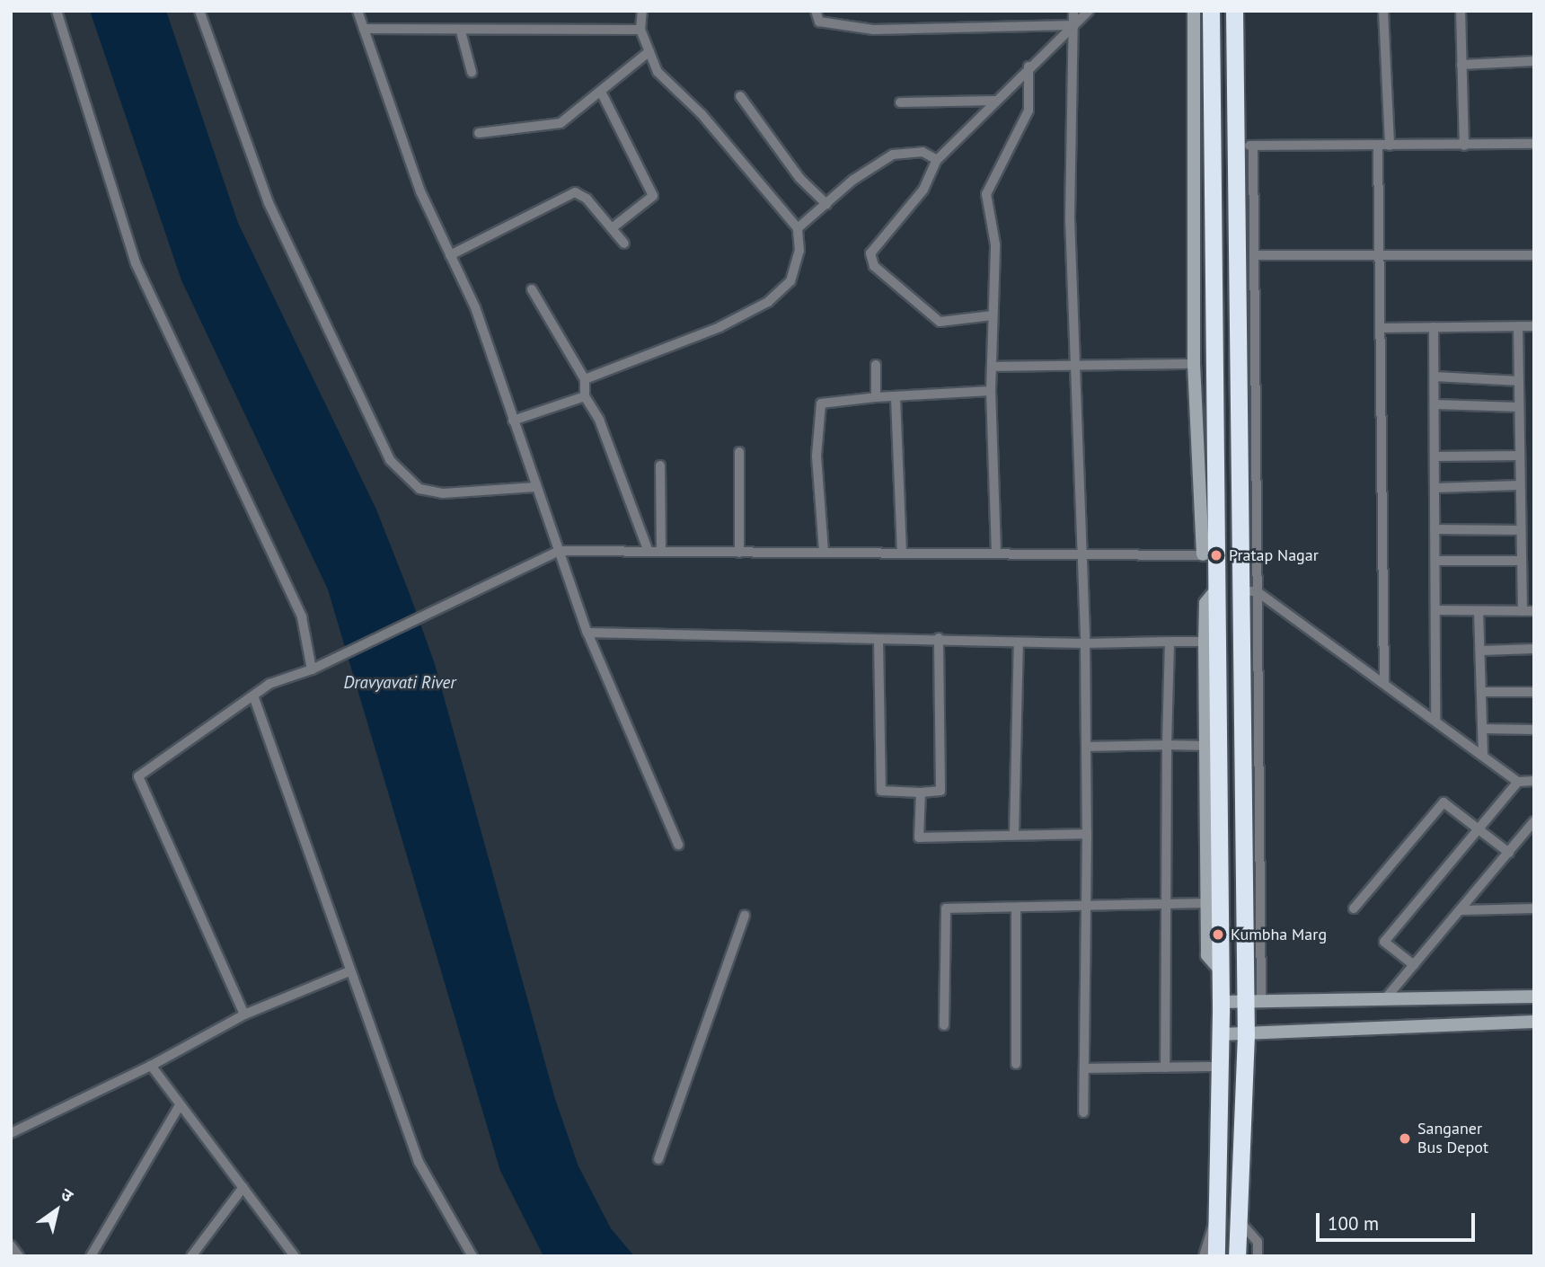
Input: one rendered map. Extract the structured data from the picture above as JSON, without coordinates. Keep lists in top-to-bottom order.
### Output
{
  "water": ["Dravyavati River"],
  "places": ["Pratap Nagar", "Kumbha Marg", "Sanganer Bus Depot"],
  "scale_bar": "100 m",
  "north": "top right"
}
